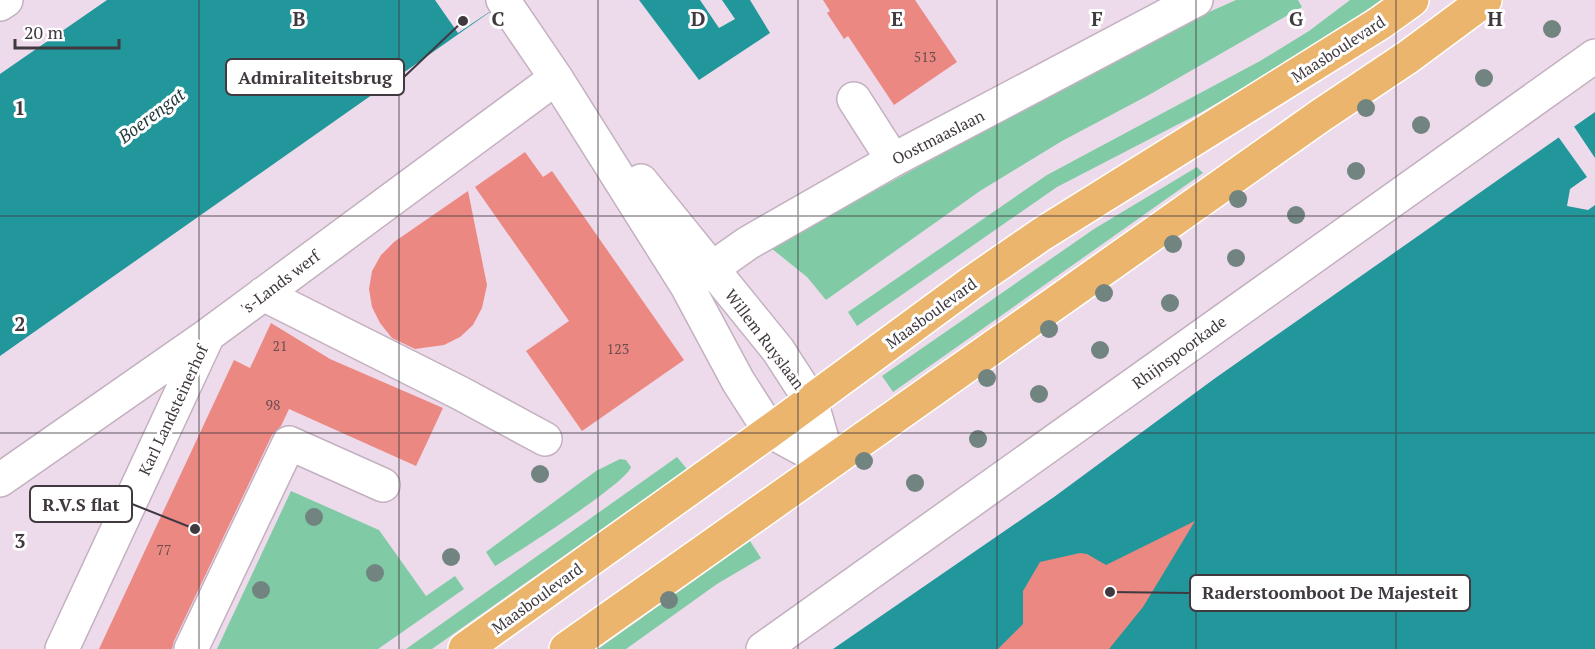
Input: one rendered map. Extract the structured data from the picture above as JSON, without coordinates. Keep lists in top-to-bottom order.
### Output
{
  "streets": {
    "main road": ["Maasboulevard"],
    "street": [
      "Oostmaaslaan",
      "'s-Lands werf",
      "Willem Ruyslaan",
      "Rhijnspoorkade",
      "Karl Landsteinerhof"
    ]
  },
  "crossings": [
    ["Maasboulevard", "Willem Ruyslaan"],
    ["Oostmaaslaan", "Willem Ruyslaan"],
    ["'s-Lands werf", "Willem Ruyslaan"],
    ["'s-Lands werf", "Karl Landsteinerhof"]
  ],
  "water": ["Boerengat"],
  "places": ["Admiraliteitsbrug", "R.V.S flat", "Raderstoomboot De Majesteit"],
  "house_numbers": [
    "513",
    "21",
    "123",
    "98",
    "77"
  ],
  "scale_bar": "20 m",
  "grid": {
    "columns": [
      "B",
      "C",
      "D",
      "E",
      "F",
      "G",
      "H"
    ],
    "rows": ["1", "2", "3"]
  }
}
